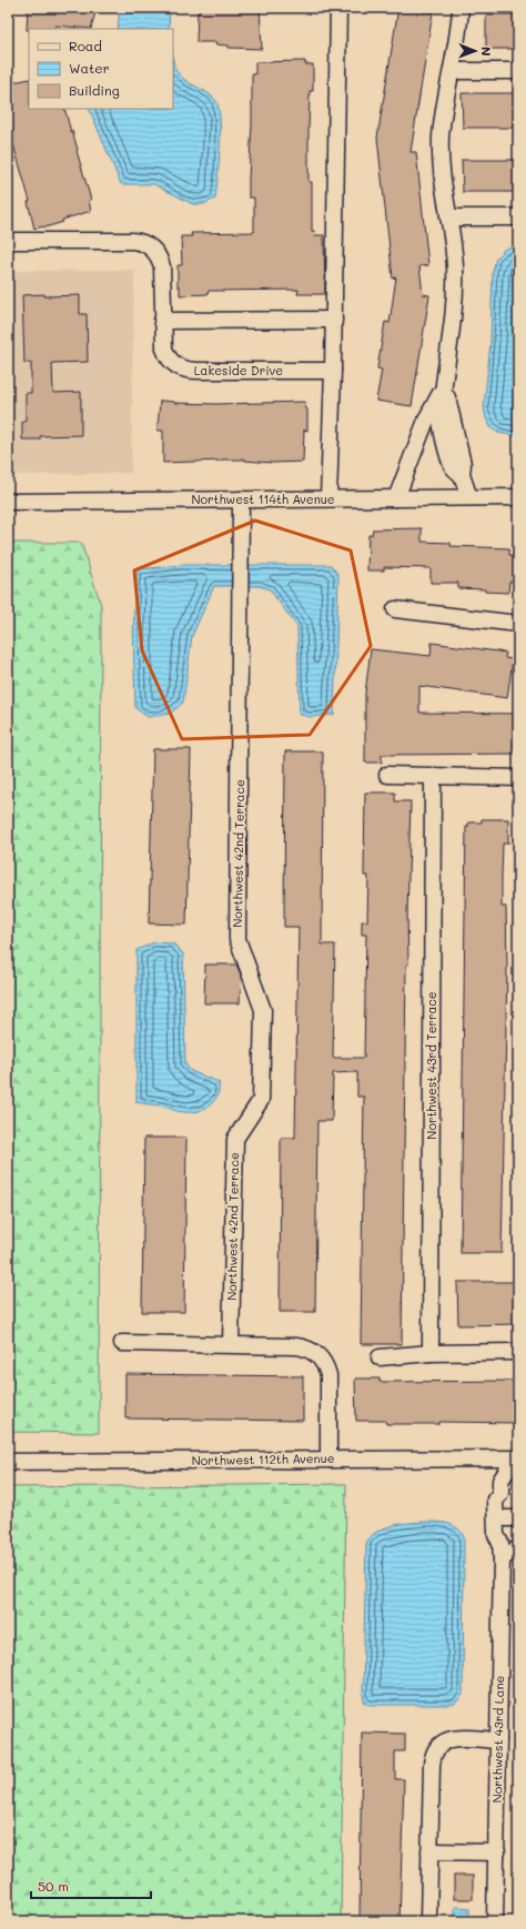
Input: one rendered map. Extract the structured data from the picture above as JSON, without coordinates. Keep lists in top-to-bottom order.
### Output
{
  "streets": {
    "street": [
      "Lakeside Drive",
      "Northwest 114th Avenue",
      "Northwest 42nd Terrace",
      "Northwest 43rd Terrace",
      "Northwest 112th Avenue",
      "Northwest 43rd Lane"
    ]
  },
  "crossings": [
    ["Northwest 114th Avenue", "Northwest 42nd Terrace"],
    ["Northwest 112th Avenue", "Northwest 43rd Lane"]
  ],
  "legend": ["Road", "Water", "Building"],
  "scale_bar": "50 m",
  "north": "right"
}
